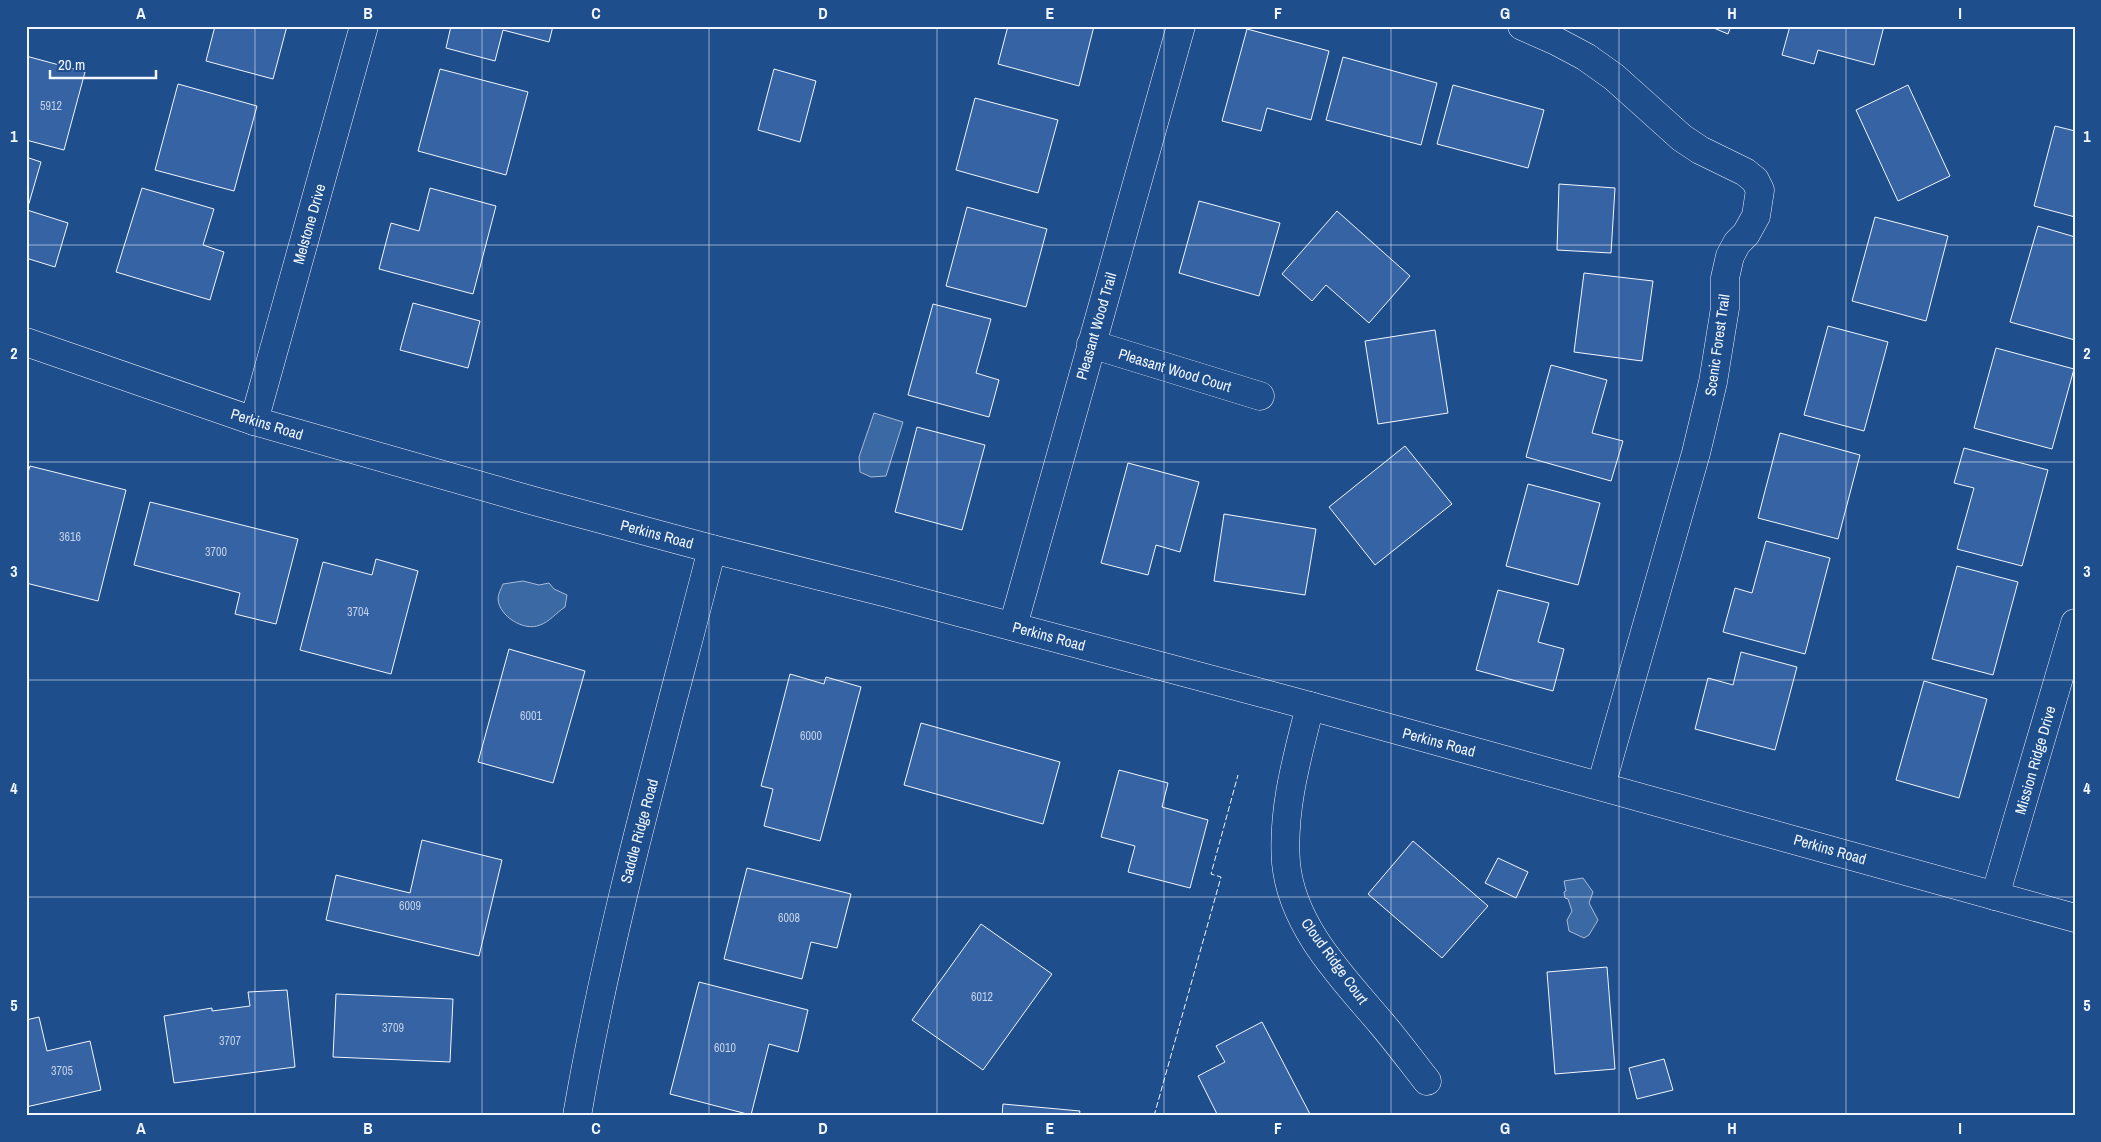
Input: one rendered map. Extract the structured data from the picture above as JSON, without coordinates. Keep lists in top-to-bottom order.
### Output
{
  "streets": {
    "street": [
      "Melstone Drive",
      "Pleasant Wood Trail",
      "Scenic Forest Trail",
      "Pleasant Wood Court",
      "Perkins Road",
      "Mission Ridge Drive",
      "Saddle Ridge Road",
      "Cloud Ridge Court"
    ]
  },
  "crossings": [
    ["Melstone Drive", "Perkins Road"],
    ["Pleasant Wood Trail", "Pleasant Wood Court"],
    ["Pleasant Wood Trail", "Perkins Road"],
    ["Scenic Forest Trail", "Perkins Road"],
    ["Perkins Road", "Mission Ridge Drive"],
    ["Perkins Road", "Saddle Ridge Road"],
    ["Perkins Road", "Cloud Ridge Court"]
  ],
  "house_numbers": [
    "5912",
    "3616",
    "3700",
    "3704",
    "6001",
    "6000",
    "6009",
    "6008",
    "6012",
    "3709",
    "3707",
    "6010",
    "3705"
  ],
  "scale_bar": "20 m",
  "grid": {
    "columns": [
      "A",
      "B",
      "C",
      "D",
      "E",
      "F",
      "G",
      "H",
      "I"
    ],
    "rows": [
      "1",
      "2",
      "3",
      "4",
      "5"
    ]
  }
}
